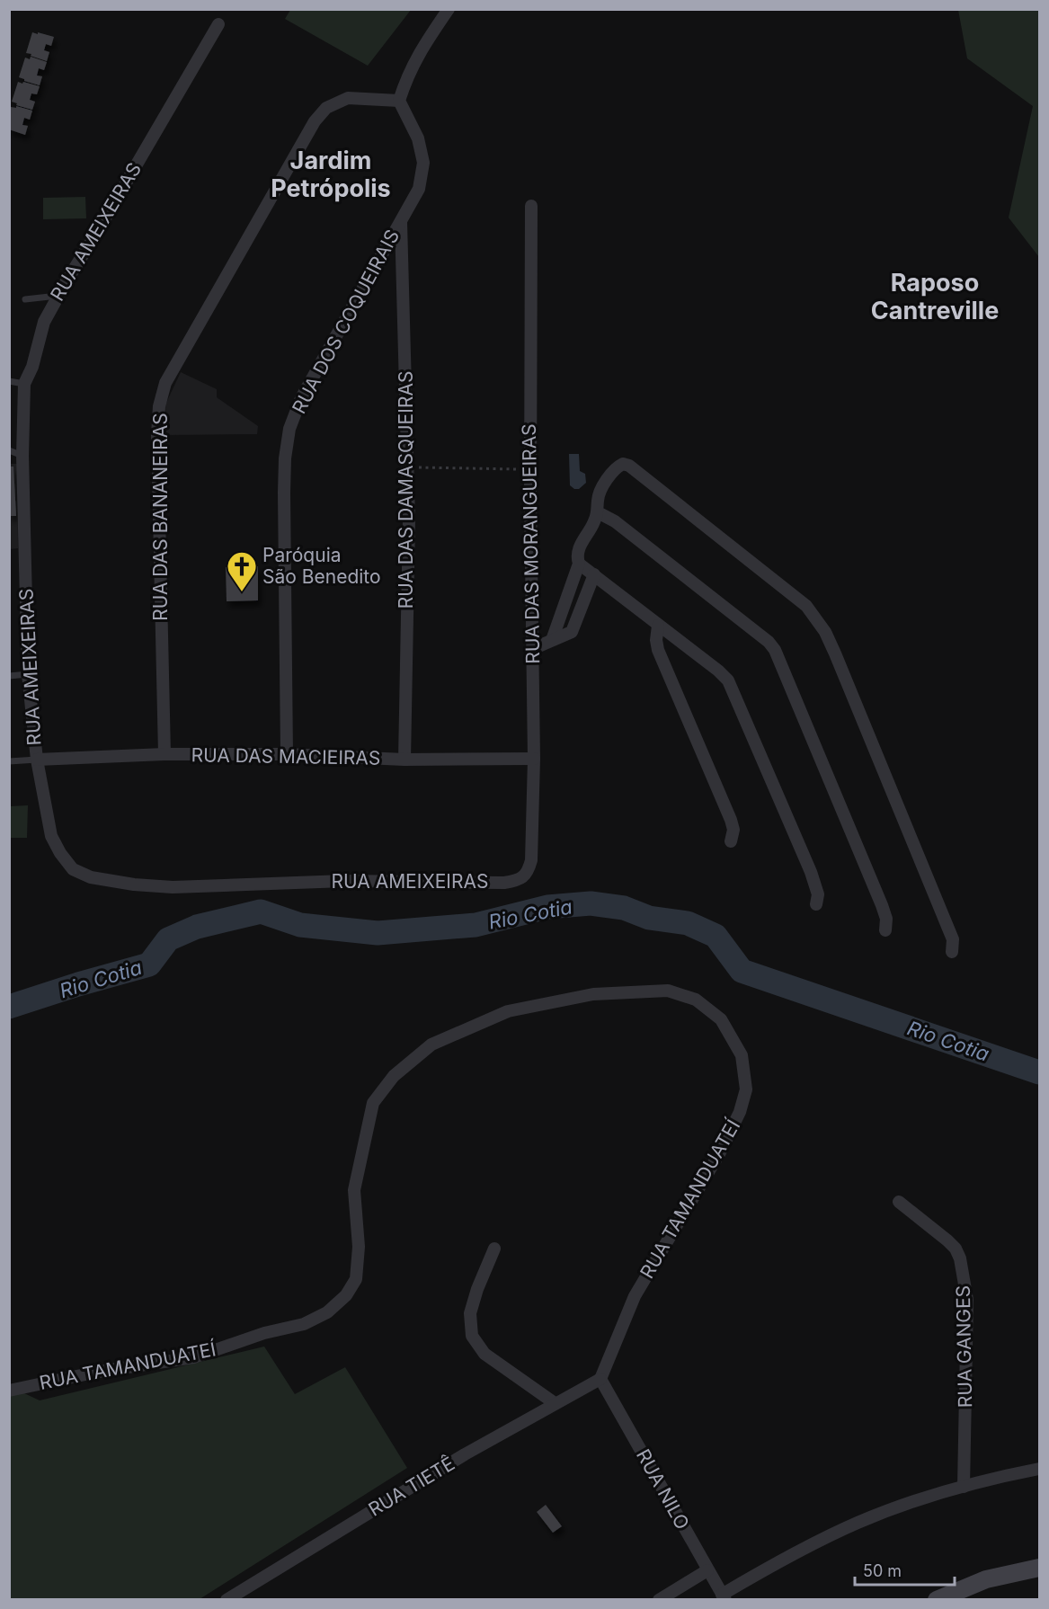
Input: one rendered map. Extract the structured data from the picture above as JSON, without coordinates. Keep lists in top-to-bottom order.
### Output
{
  "streets": {
    "street": [
      "RUA AMEIXEIRAS",
      "RUA DOS COQUEIRAIS",
      "RUA DAS DAMASQUEIRAS",
      "RUA DAS BANANEIRAS",
      "RUA DAS MORANGUEIRAS",
      "RUA DAS MACIEIRAS",
      "RUA TAMANDUATEÍ",
      "RUA GANGES",
      "RUA TIETÊ",
      "RUA NILO"
    ]
  },
  "crossings": [
    ["RUA AMEIXEIRAS", "RUA DAS MORANGUEIRAS"],
    ["RUA AMEIXEIRAS", "RUA DAS MACIEIRAS"],
    ["RUA DOS COQUEIRAIS", "RUA DAS DAMASQUEIRAS"],
    ["RUA DOS COQUEIRAIS", "RUA DAS BANANEIRAS"],
    ["RUA DOS COQUEIRAIS", "RUA DAS MACIEIRAS"],
    ["RUA DAS DAMASQUEIRAS", "RUA DAS MACIEIRAS"],
    ["RUA DAS BANANEIRAS", "RUA DAS MACIEIRAS"],
    ["RUA DAS MORANGUEIRAS", "RUA DAS MACIEIRAS"],
    ["RUA TAMANDUATEÍ", "RUA TIETÊ"],
    ["RUA TAMANDUATEÍ", "RUA NILO"],
    ["RUA TIETÊ", "RUA NILO"]
  ],
  "districts": ["Jardim Petrópolis", "Raposo Cantreville"],
  "water": ["Rio Cotia"],
  "places": {
    "church": ["Paróquia São Benedito"]
  },
  "scale_bar": "50 m"
}
